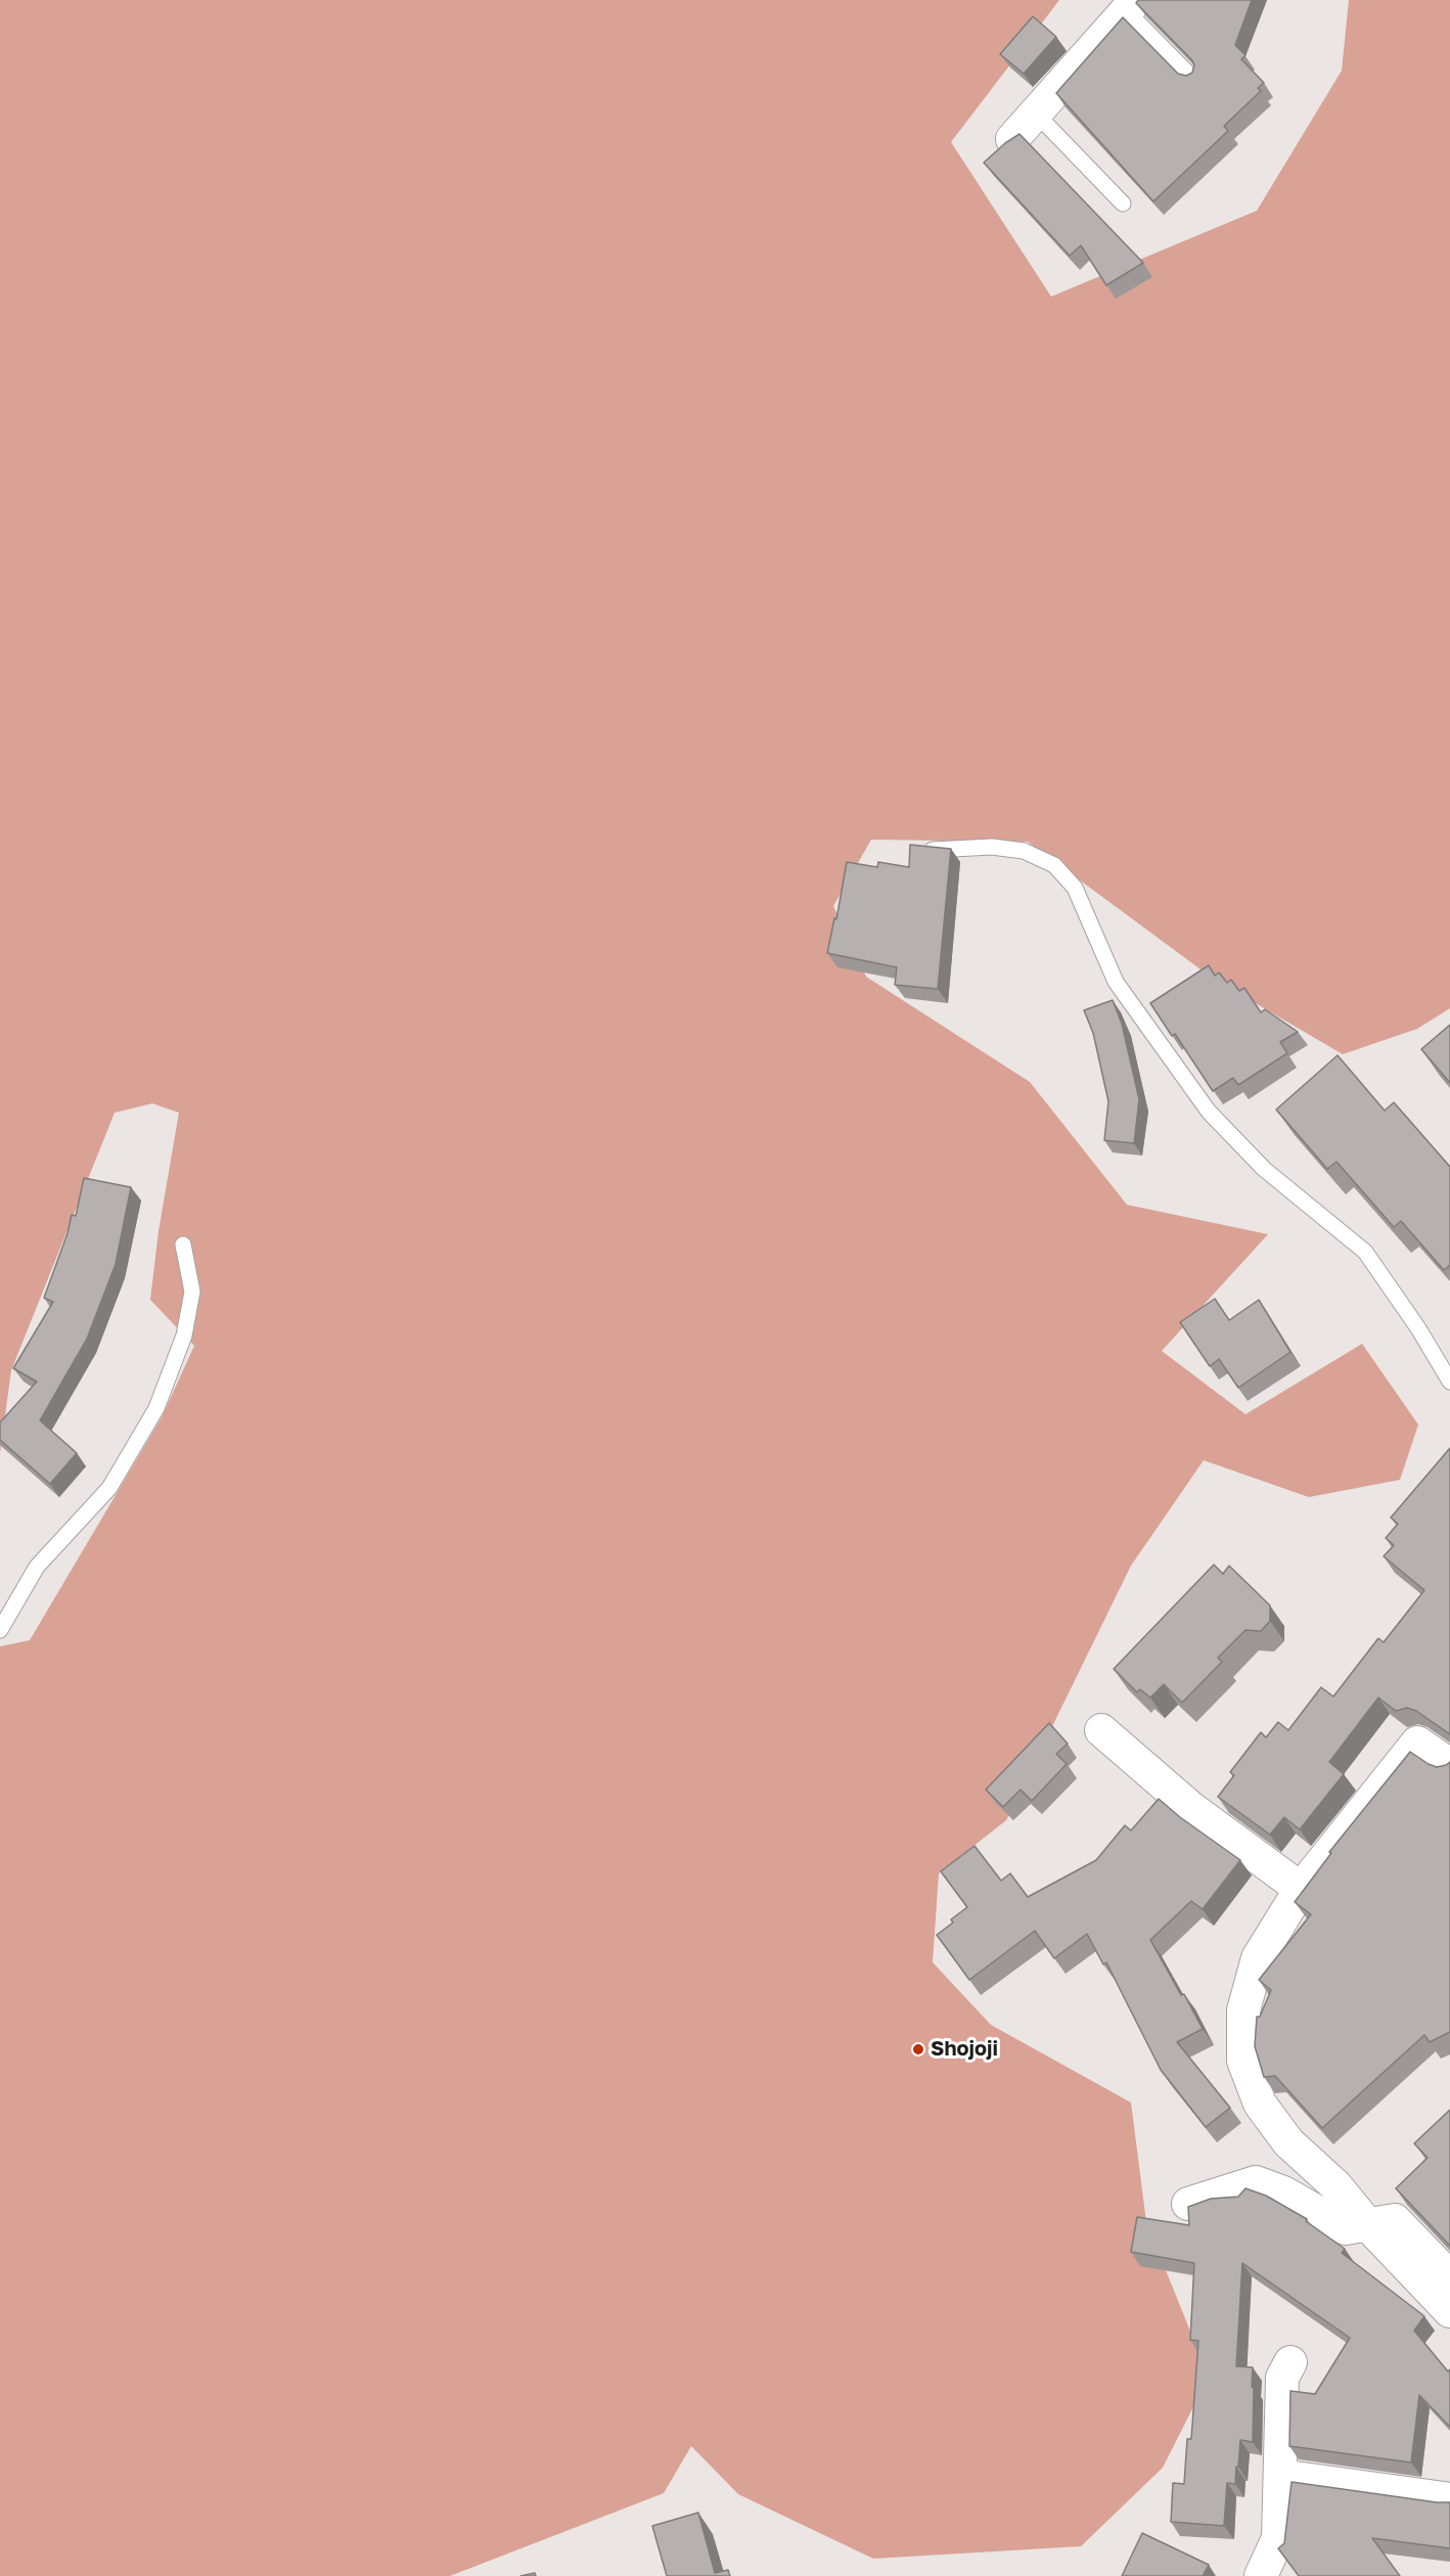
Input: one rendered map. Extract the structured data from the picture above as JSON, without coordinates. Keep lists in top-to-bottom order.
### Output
{
  "places": ["Shojoji"]
}
